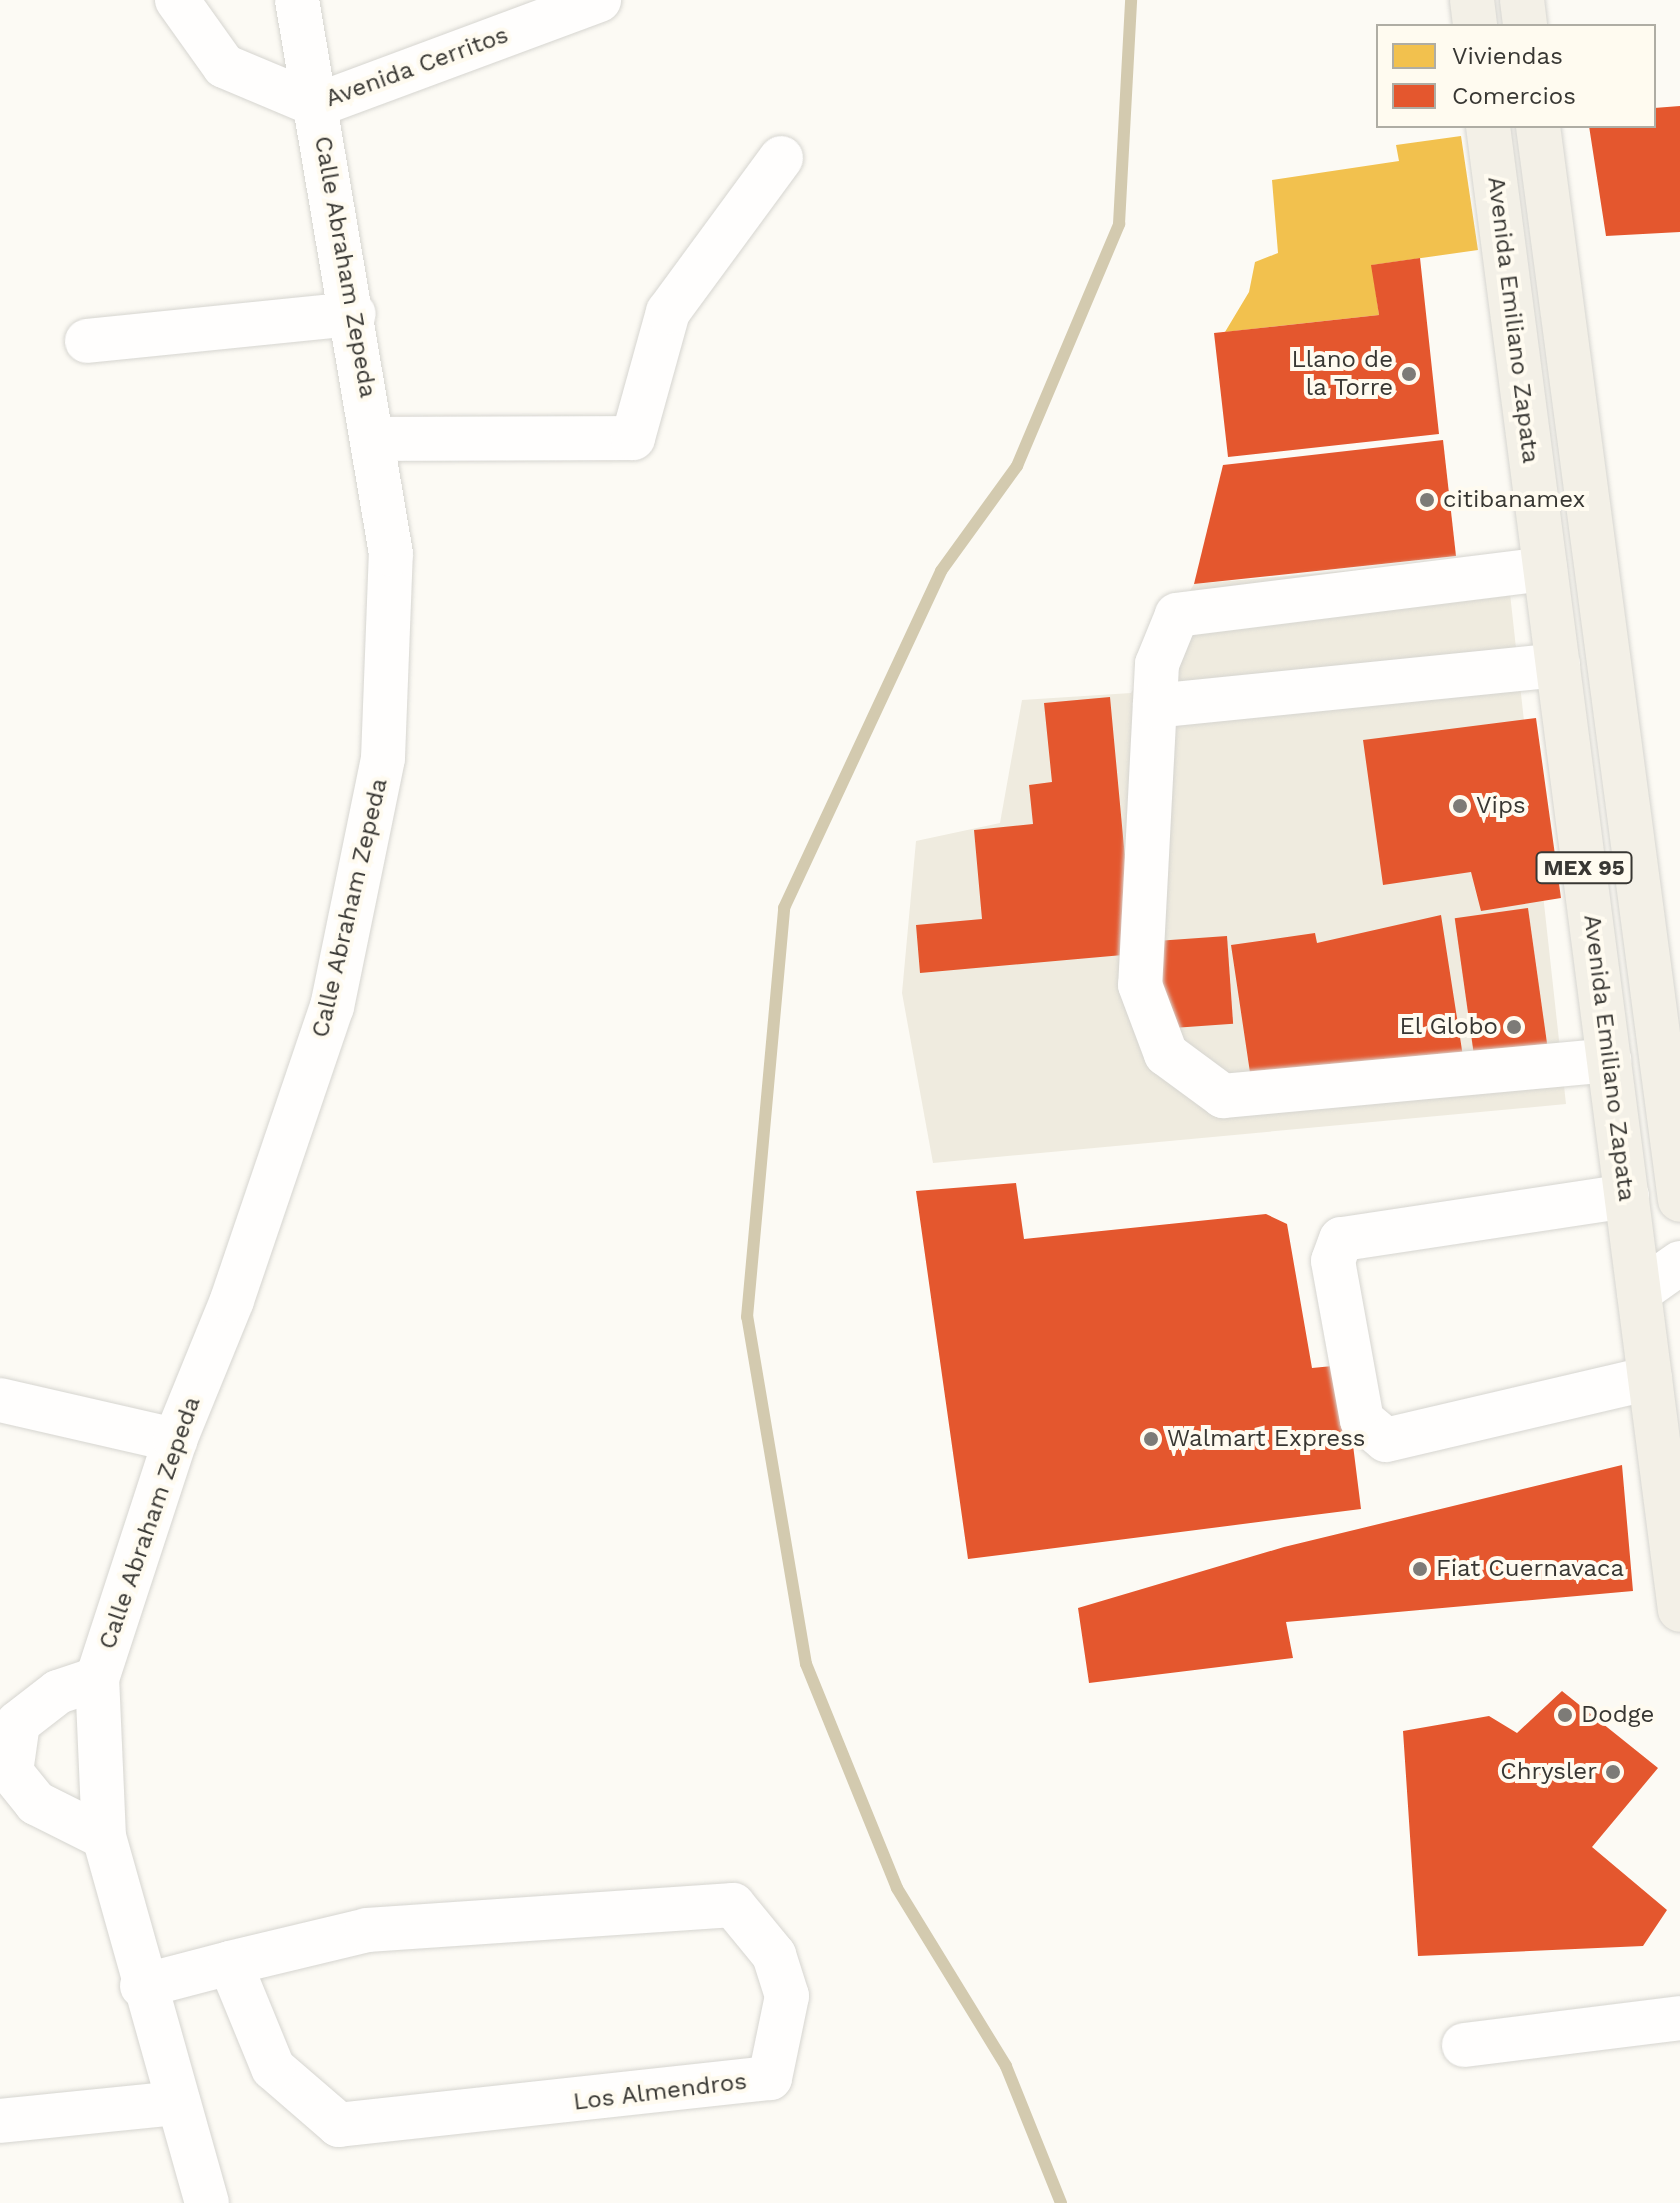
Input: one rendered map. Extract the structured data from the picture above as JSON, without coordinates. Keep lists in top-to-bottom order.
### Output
{
  "streets": {
    "main road": ["Avenida Emiliano Zapata", "MEX 95"],
    "street": ["Avenida Cerritos", "Calle Abraham Zepeda", "Los Almendros"]
  },
  "crossings": [
    ["Avenida Cerritos", "Calle Abraham Zepeda"],
    ["Calle Abraham Zepeda", "Los Almendros"]
  ],
  "places": [
    "Llano de la Torre",
    "citibanamex",
    "Vips",
    "El Globo",
    "Walmart Express",
    "Fiat Cuernavaca",
    "Dodge",
    "Chrysler"
  ],
  "legend": ["Viviendas", "Comercios"]
}
